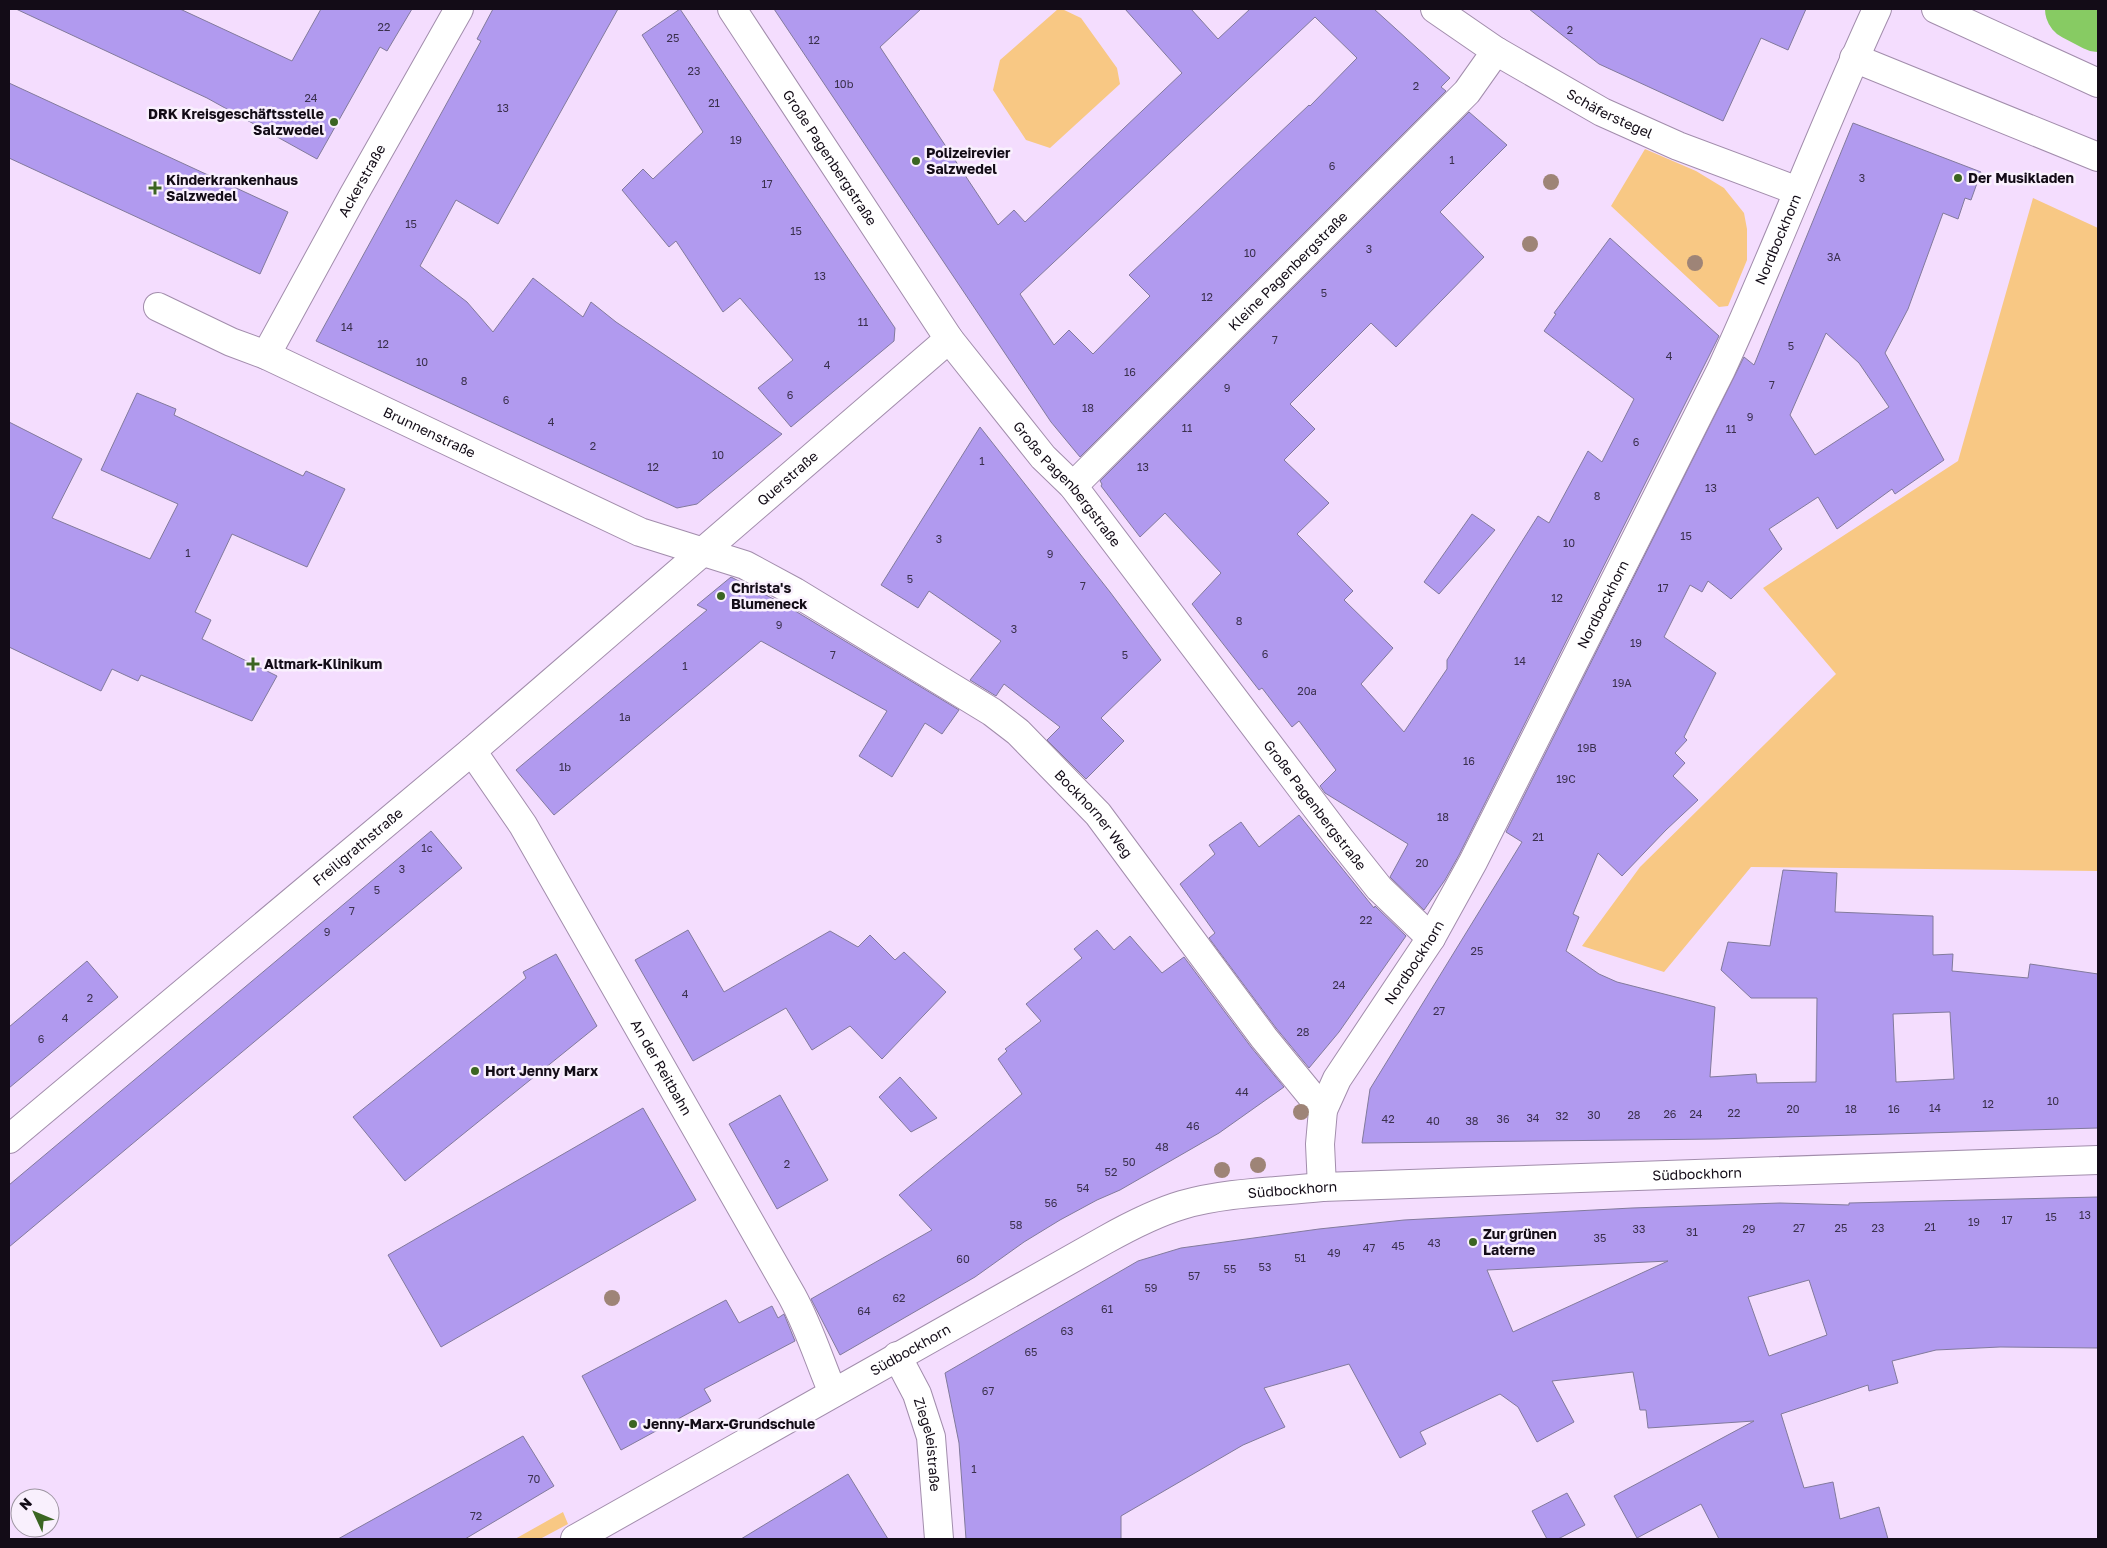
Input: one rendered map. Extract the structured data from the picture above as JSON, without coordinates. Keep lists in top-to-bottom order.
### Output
{
  "streets": {
    "street": [
      "Schäferstegel",
      "Große Pagenbergstraße",
      "Ackerstraße",
      "Nordbockhorn",
      "Kleine Pagenbergstraße",
      "Brunnenstraße",
      "Querstraße",
      "Bockhorner Weg",
      "Freiligrathstraße",
      "An der Reitbahn",
      "Südbockhorn",
      "Ziegeleistraße"
    ]
  },
  "crossings": [
    ["Schäferstegel", "Nordbockhorn"],
    ["Schäferstegel", "Kleine Pagenbergstraße"],
    ["Große Pagenbergstraße", "Nordbockhorn"],
    ["Große Pagenbergstraße", "Kleine Pagenbergstraße"],
    ["Große Pagenbergstraße", "Querstraße"],
    ["Ackerstraße", "Brunnenstraße"],
    ["Nordbockhorn", "Bockhorner Weg"],
    ["Nordbockhorn", "Südbockhorn"],
    ["Brunnenstraße", "Querstraße"],
    ["Brunnenstraße", "Bockhorner Weg"],
    ["Brunnenstraße", "Freiligrathstraße"],
    ["Querstraße", "Bockhorner Weg"],
    ["Querstraße", "Freiligrathstraße"],
    ["Bockhorner Weg", "Freiligrathstraße"],
    ["Freiligrathstraße", "An der Reitbahn"],
    ["An der Reitbahn", "Südbockhorn"],
    ["Südbockhorn", "Ziegeleistraße"]
  ],
  "places": {
    "other": [
      "DRK Kreisgeschäftsstelle Salzwedel",
      "Polizeirevier Salzwedel",
      "Der Musikladen",
      "Christa's Blumeneck",
      "Hort Jenny Marx",
      "Zur grünen Laterne",
      "Jenny-Marx-Grundschule"
    ],
    "health": ["Kinderkrankenhaus Salzwedel", "Altmark-Klinikum"]
  },
  "house_numbers": [
    "22",
    "2",
    "25",
    "12",
    "23",
    "10b",
    "2",
    "24",
    "21",
    "13",
    "19",
    "1",
    "6",
    "3",
    "17",
    "15",
    "15",
    "3",
    "10",
    "3A",
    "13",
    "5",
    "12",
    "11",
    "14",
    "7",
    "12",
    "5",
    "4",
    "10",
    "4",
    "16",
    "8",
    "7",
    "9",
    "6",
    "6",
    "18",
    "9",
    "4",
    "11",
    "11",
    "6",
    "2",
    "10",
    "1",
    "12",
    "13",
    "13",
    "8",
    "15",
    "3",
    "10",
    "1",
    "9",
    "5",
    "7",
    "17",
    "12",
    "8",
    "9",
    "3",
    "19",
    "6",
    "7",
    "5",
    "14",
    "1",
    "19A",
    "20a",
    "1a",
    "19B",
    "16",
    "1b",
    "19C",
    "18",
    "21",
    "1c",
    "20",
    "3",
    "5",
    "7",
    "22",
    "9",
    "25",
    "24",
    "4",
    "2",
    "27",
    "4",
    "28",
    "6",
    "44",
    "10",
    "12",
    "14",
    "20",
    "18",
    "16",
    "22",
    "26",
    "24",
    "30",
    "28",
    "32",
    "34",
    "42",
    "36",
    "40",
    "38",
    "46",
    "48",
    "50",
    "2",
    "52",
    "54",
    "56",
    "13",
    "15",
    "17",
    "19",
    "58",
    "21",
    "27",
    "25",
    "23",
    "33",
    "29",
    "31",
    "35",
    "43",
    "45",
    "47",
    "49",
    "51",
    "60",
    "53",
    "55",
    "57",
    "59",
    "62",
    "61",
    "64",
    "63",
    "65",
    "67",
    "1",
    "70",
    "72"
  ],
  "north": "top left"
}
